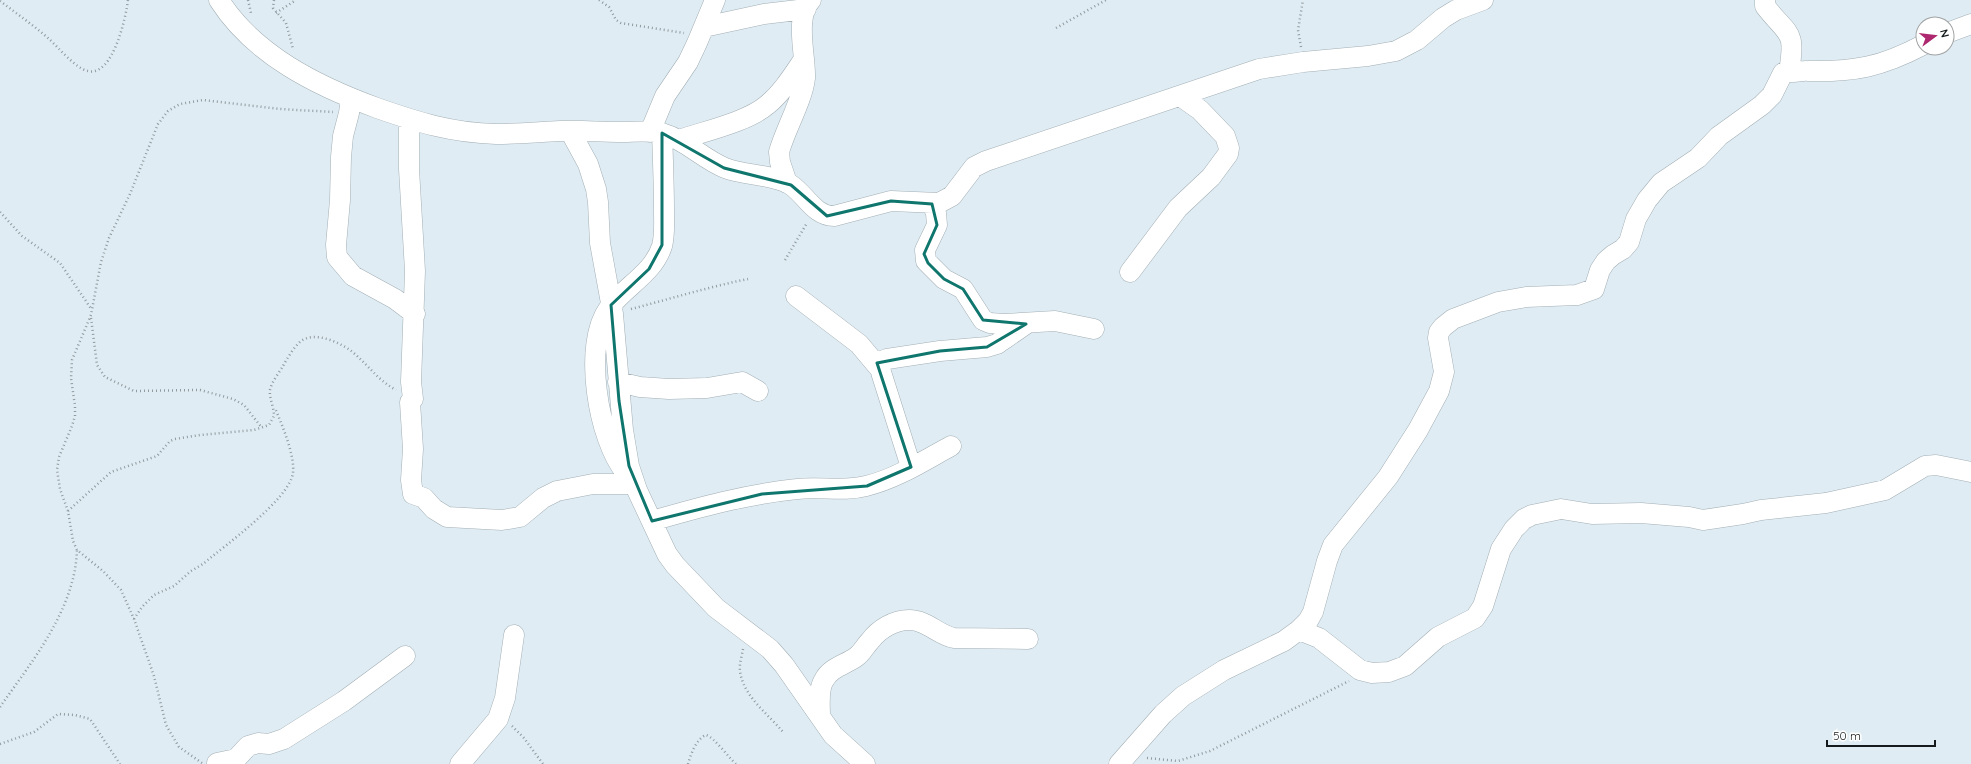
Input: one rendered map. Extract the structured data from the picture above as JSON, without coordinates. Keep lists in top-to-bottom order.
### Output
{
  "scale_bar": "50 m",
  "north": "right"
}
